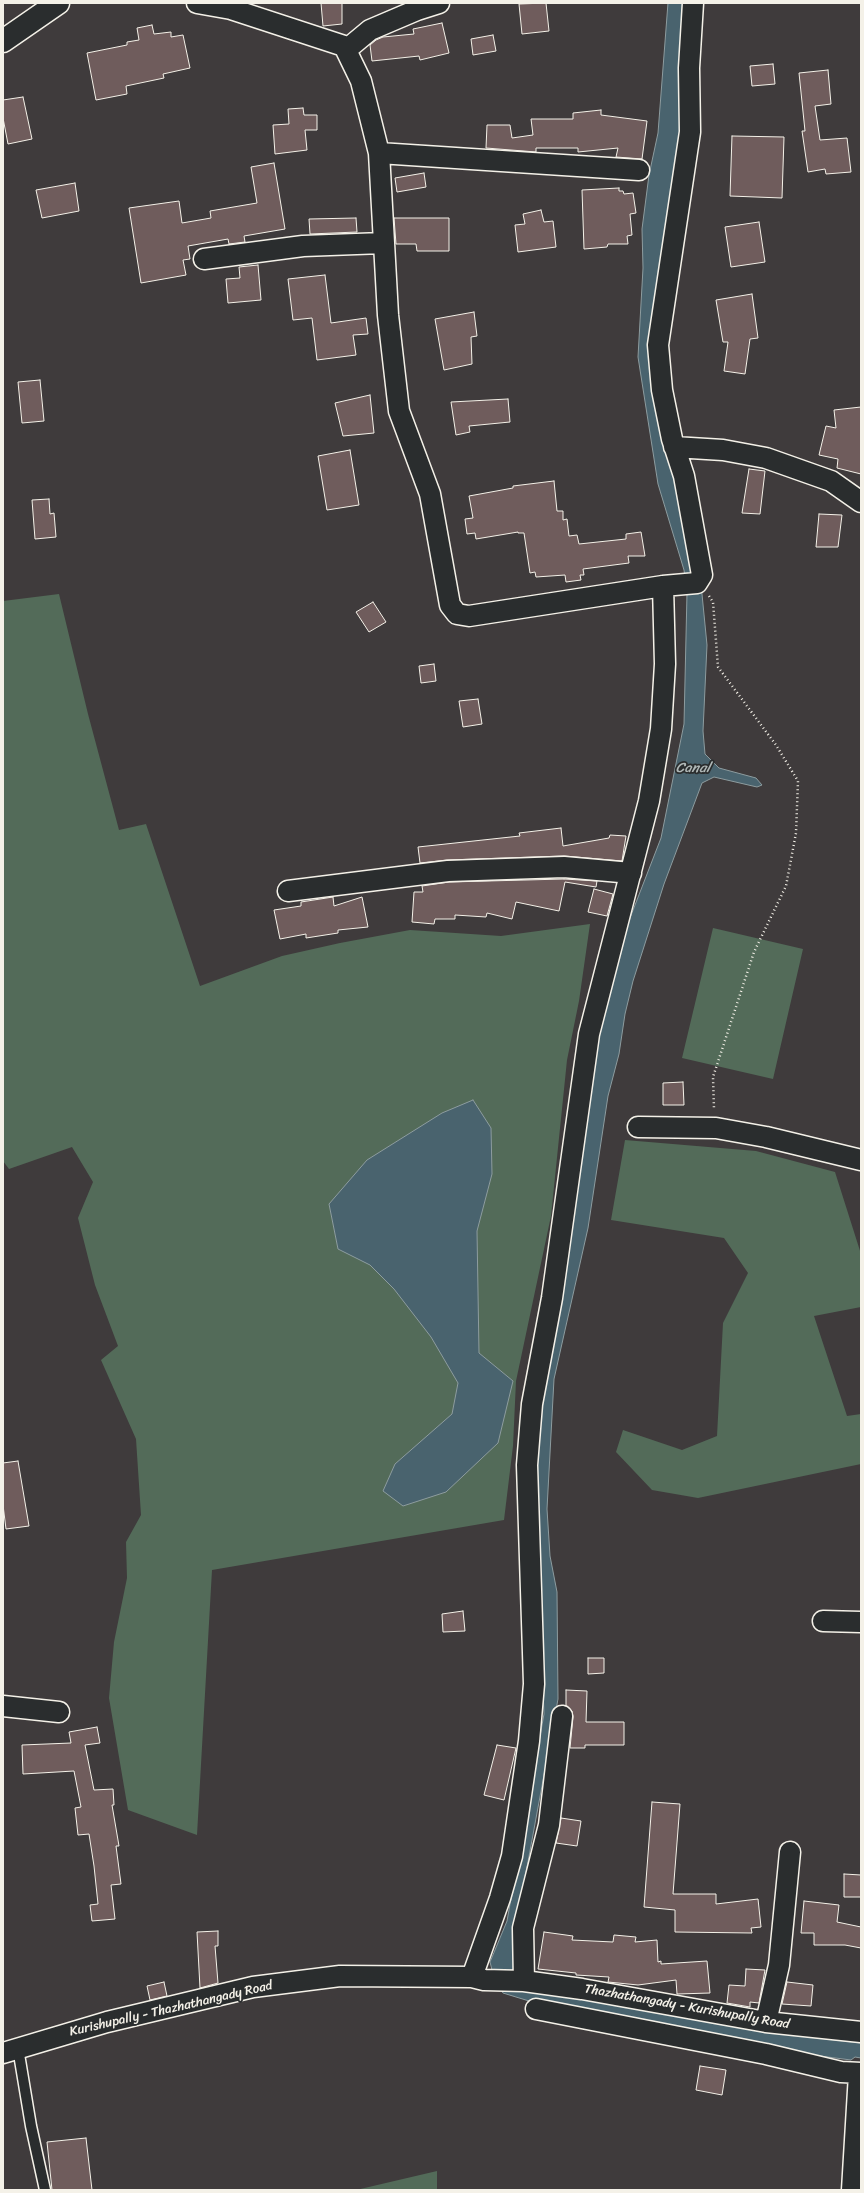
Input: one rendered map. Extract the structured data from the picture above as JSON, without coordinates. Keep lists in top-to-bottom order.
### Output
{
  "streets": {
    "street": ["Thazhathangady - Kurishupally Road", "Kurishupally - Thazhathangady Road"]
  },
  "crossings": [
    ["Thazhathangady - Kurishupally Road", "Kurishupally - Thazhathangady Road"]
  ],
  "water": ["Canal"]
}
